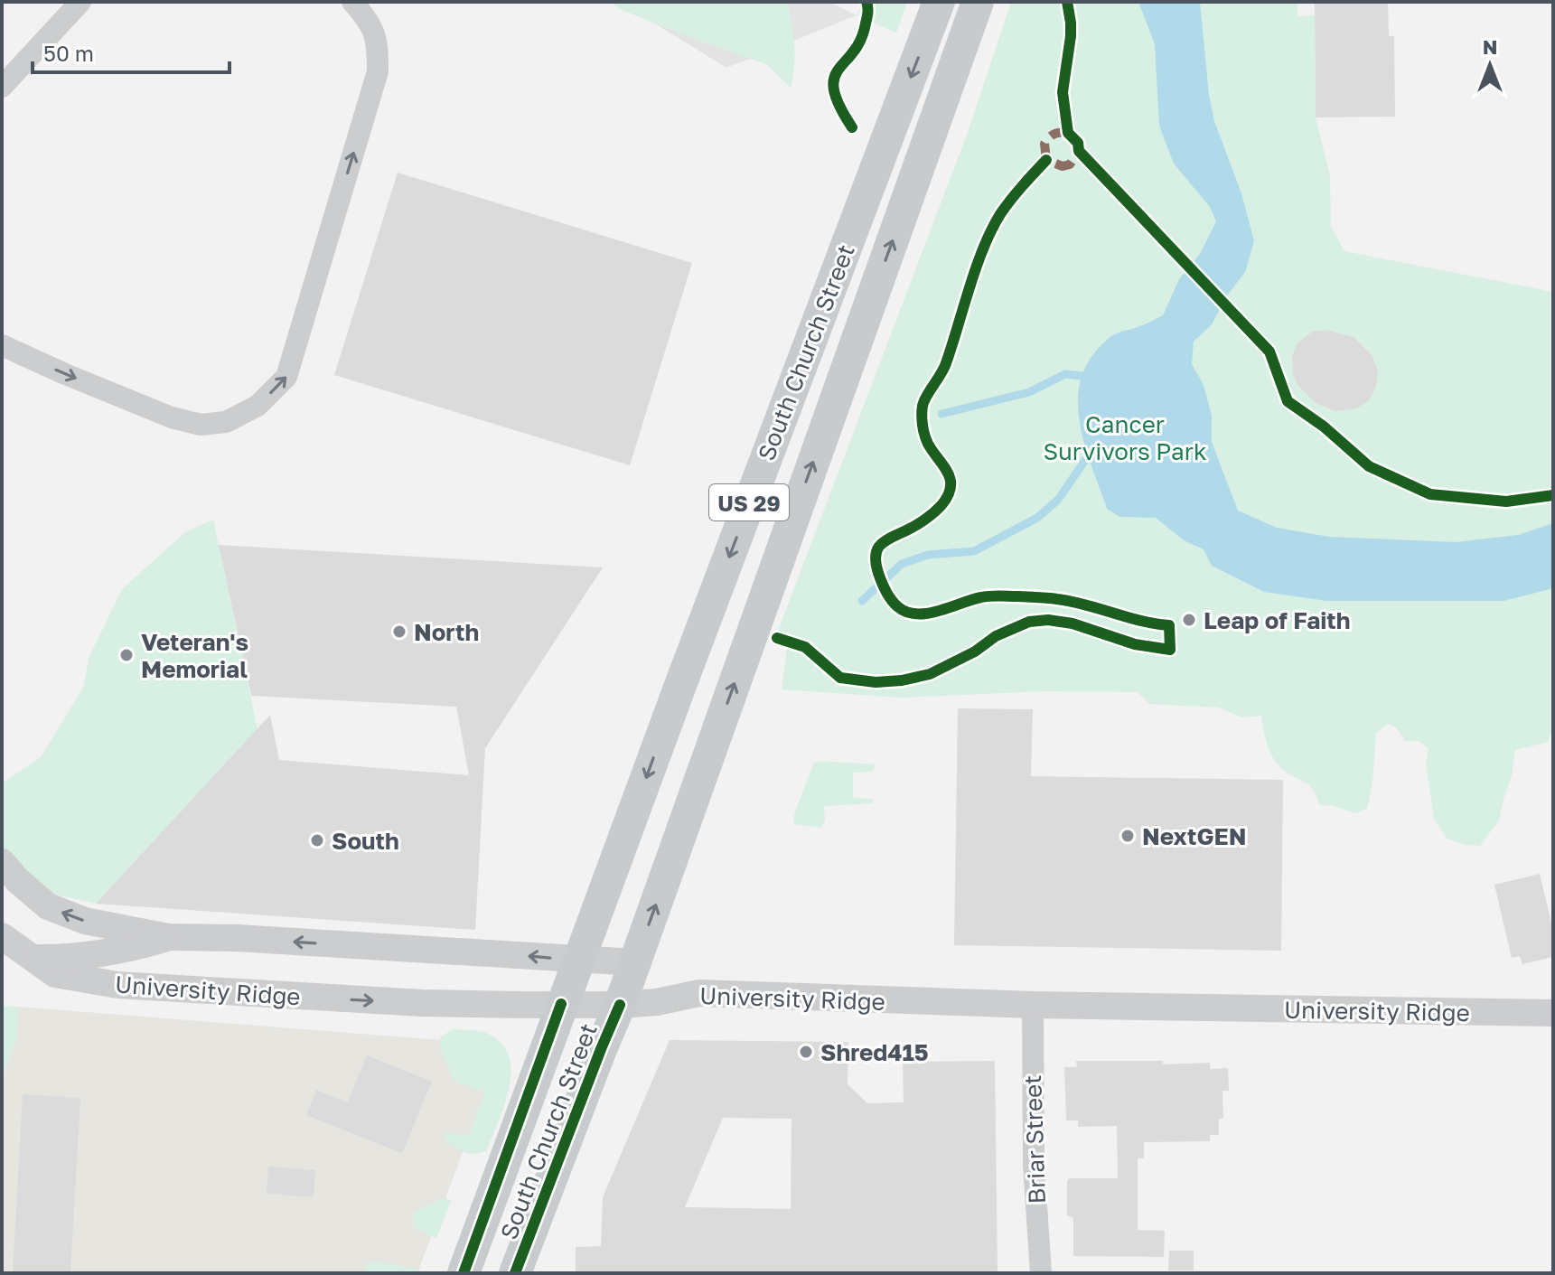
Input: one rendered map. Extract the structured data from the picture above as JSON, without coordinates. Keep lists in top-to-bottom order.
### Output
{
  "streets": {
    "main road": ["South Church Street", "US 29"],
    "street": ["University Ridge", "Briar Street"]
  },
  "crossings": [
    ["South Church Street", "University Ridge"],
    ["University Ridge", "Briar Street"]
  ],
  "parks": ["Cancer Survivors Park"],
  "places": [
    "Leap of Faith",
    "North",
    "Veteran's Memorial",
    "NextGEN",
    "South",
    "Shred415"
  ],
  "scale_bar": "50 m",
  "north": "top"
}
